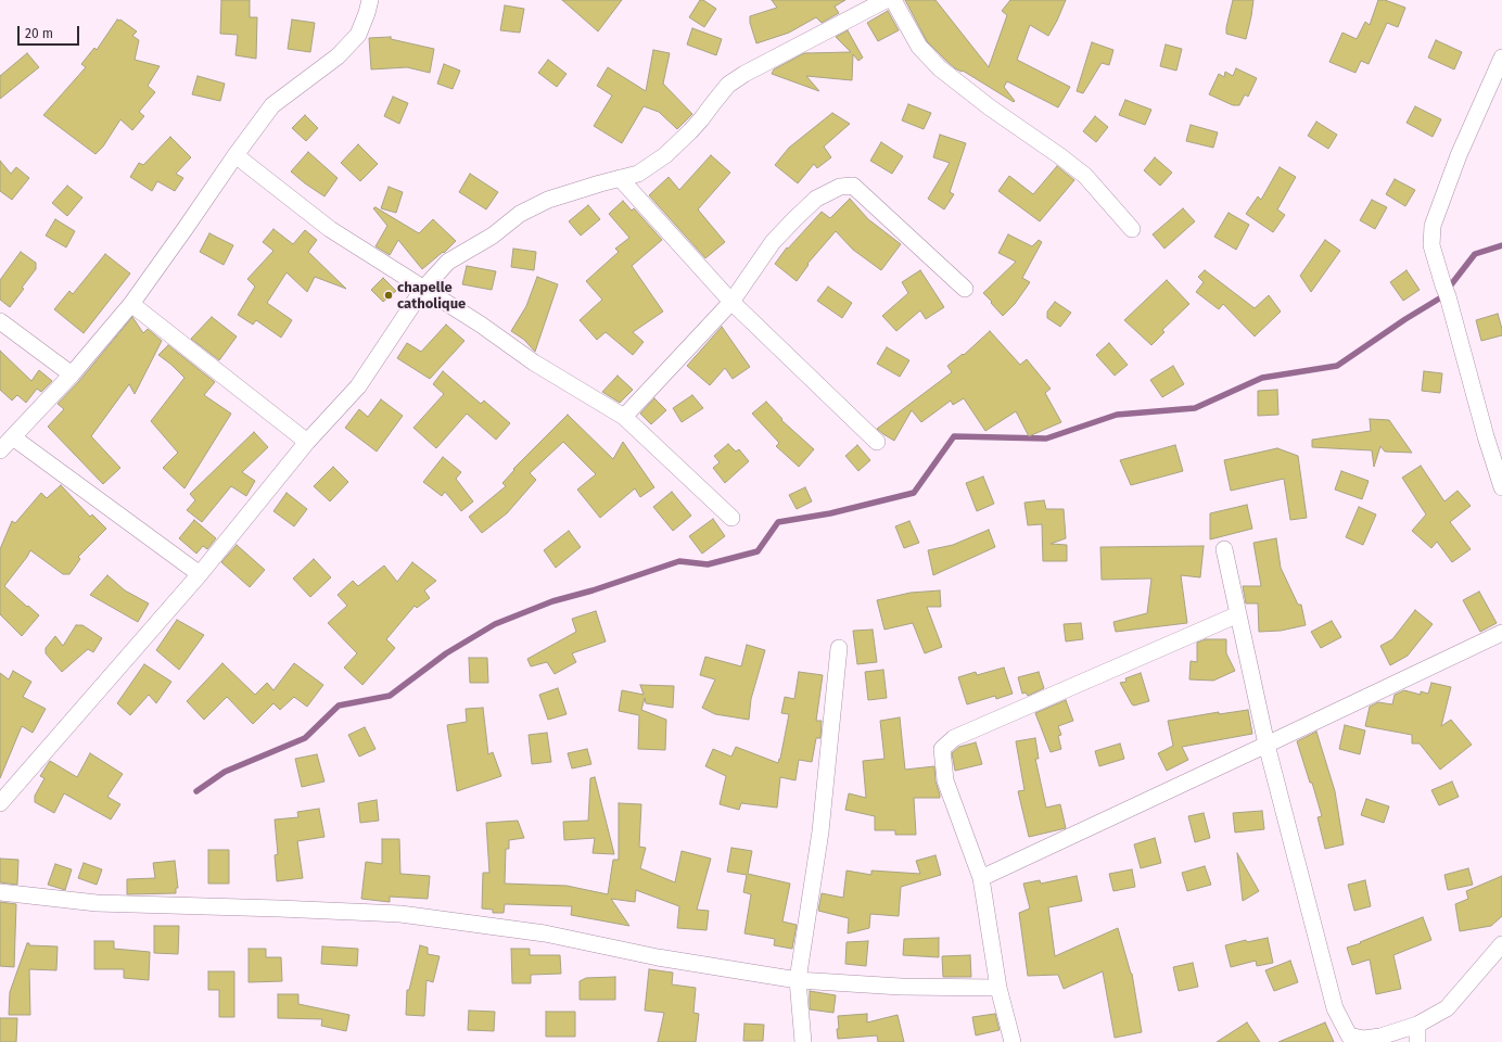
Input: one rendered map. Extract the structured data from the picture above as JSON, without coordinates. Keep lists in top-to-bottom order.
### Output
{
  "places": ["chapelle catholique"],
  "scale_bar": "20 m"
}
